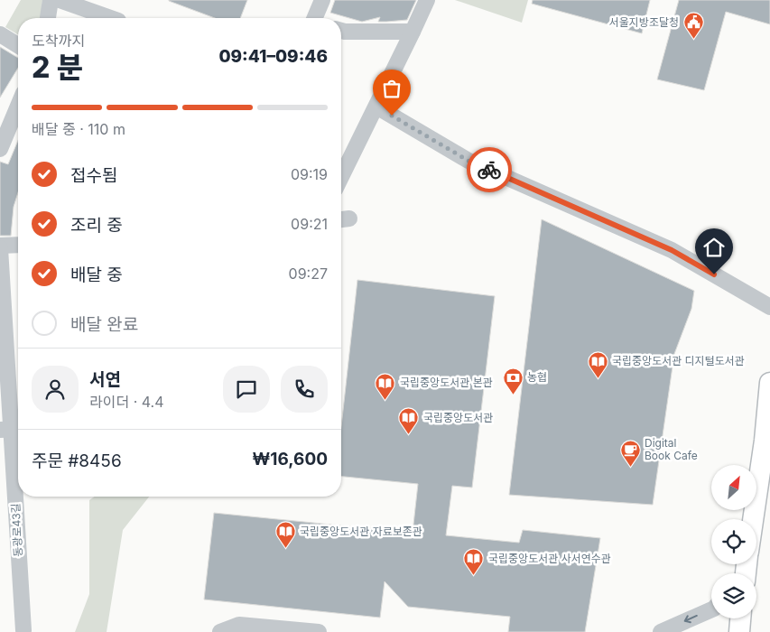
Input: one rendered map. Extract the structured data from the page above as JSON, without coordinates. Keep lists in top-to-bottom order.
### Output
{
  "streets": {
    "street": ["동광로43길"]
  },
  "places": {
    "public building": ["서울지방조달청"],
    "library": [
      "국립중앙도서관 디지털도서관",
      "국립중앙도서관 본관",
      "국립중앙도서관",
      "국립중앙도서관 자료보존관",
      "국립중앙도서관 사서연수관"
    ],
    "bank": ["농협"],
    "cafe": ["Digital Book Cafe"]
  },
  "north": "top right",
  "page": {
    "heading": ["2 분", "도착까지", "09:41–09:46"],
    "panel": [
      "서연",
      "라이더 · 4.4",
      "주문 #8456",
      "₩16,600"
    ],
    "bar": "배달 중 · 110 m",
    "list": [
      ["접수됨", "09:19"],
      ["조리 중", "09:21"],
      ["배달 중", "09:27"],
      "배달 완료"
    ]
  }
}
